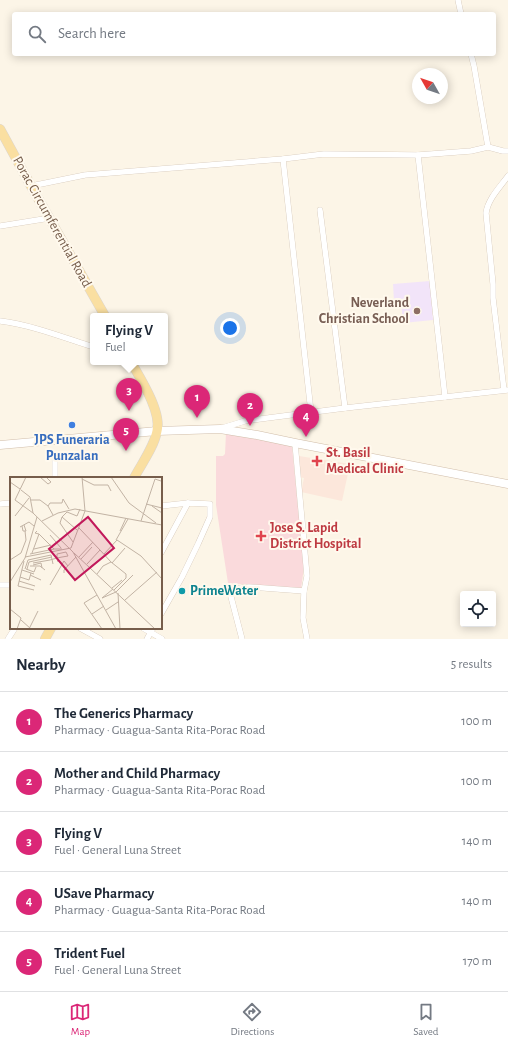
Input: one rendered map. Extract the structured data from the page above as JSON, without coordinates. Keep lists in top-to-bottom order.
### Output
{
  "streets": {
    "main road": ["Porac Circumferential Road"]
  },
  "places": {
    "other": ["Neverland Christian School", "JPS Funeraria Punzalan", "PrimeWater"],
    "health": ["St. Basil Medical Clinic", "Jose S. Lapid District Hospital"]
  },
  "north": "top left",
  "page": {
    "search": "Search here",
    "popup": ["Flying V", "Fuel"],
    "pins": [
      "3",
      "1",
      "2",
      "4",
      "5"
    ],
    "heading": ["Nearby", "5 results"],
    "list": [
      {
        "mark": "1",
        "name": "The Generics Pharmacy",
        "note": "Pharmacy · Guagua-Santa Rita-Porac Road",
        "value": "100 m"
      },
      {
        "mark": "2",
        "name": "Mother and Child Pharmacy",
        "note": "Pharmacy · Guagua-Santa Rita-Porac Road",
        "value": "100 m"
      },
      {
        "mark": "3",
        "name": "Flying V",
        "note": "Fuel · General Luna Street",
        "value": "140 m"
      },
      {
        "mark": "4",
        "name": "USave Pharmacy",
        "note": "Pharmacy · Guagua-Santa Rita-Porac Road",
        "value": "140 m"
      },
      {
        "mark": "5",
        "name": "Trident Fuel",
        "note": "Fuel · General Luna Street",
        "value": "170 m"
      }
    ],
    "nav": ["Map", "Directions", "Saved"]
  }
}
